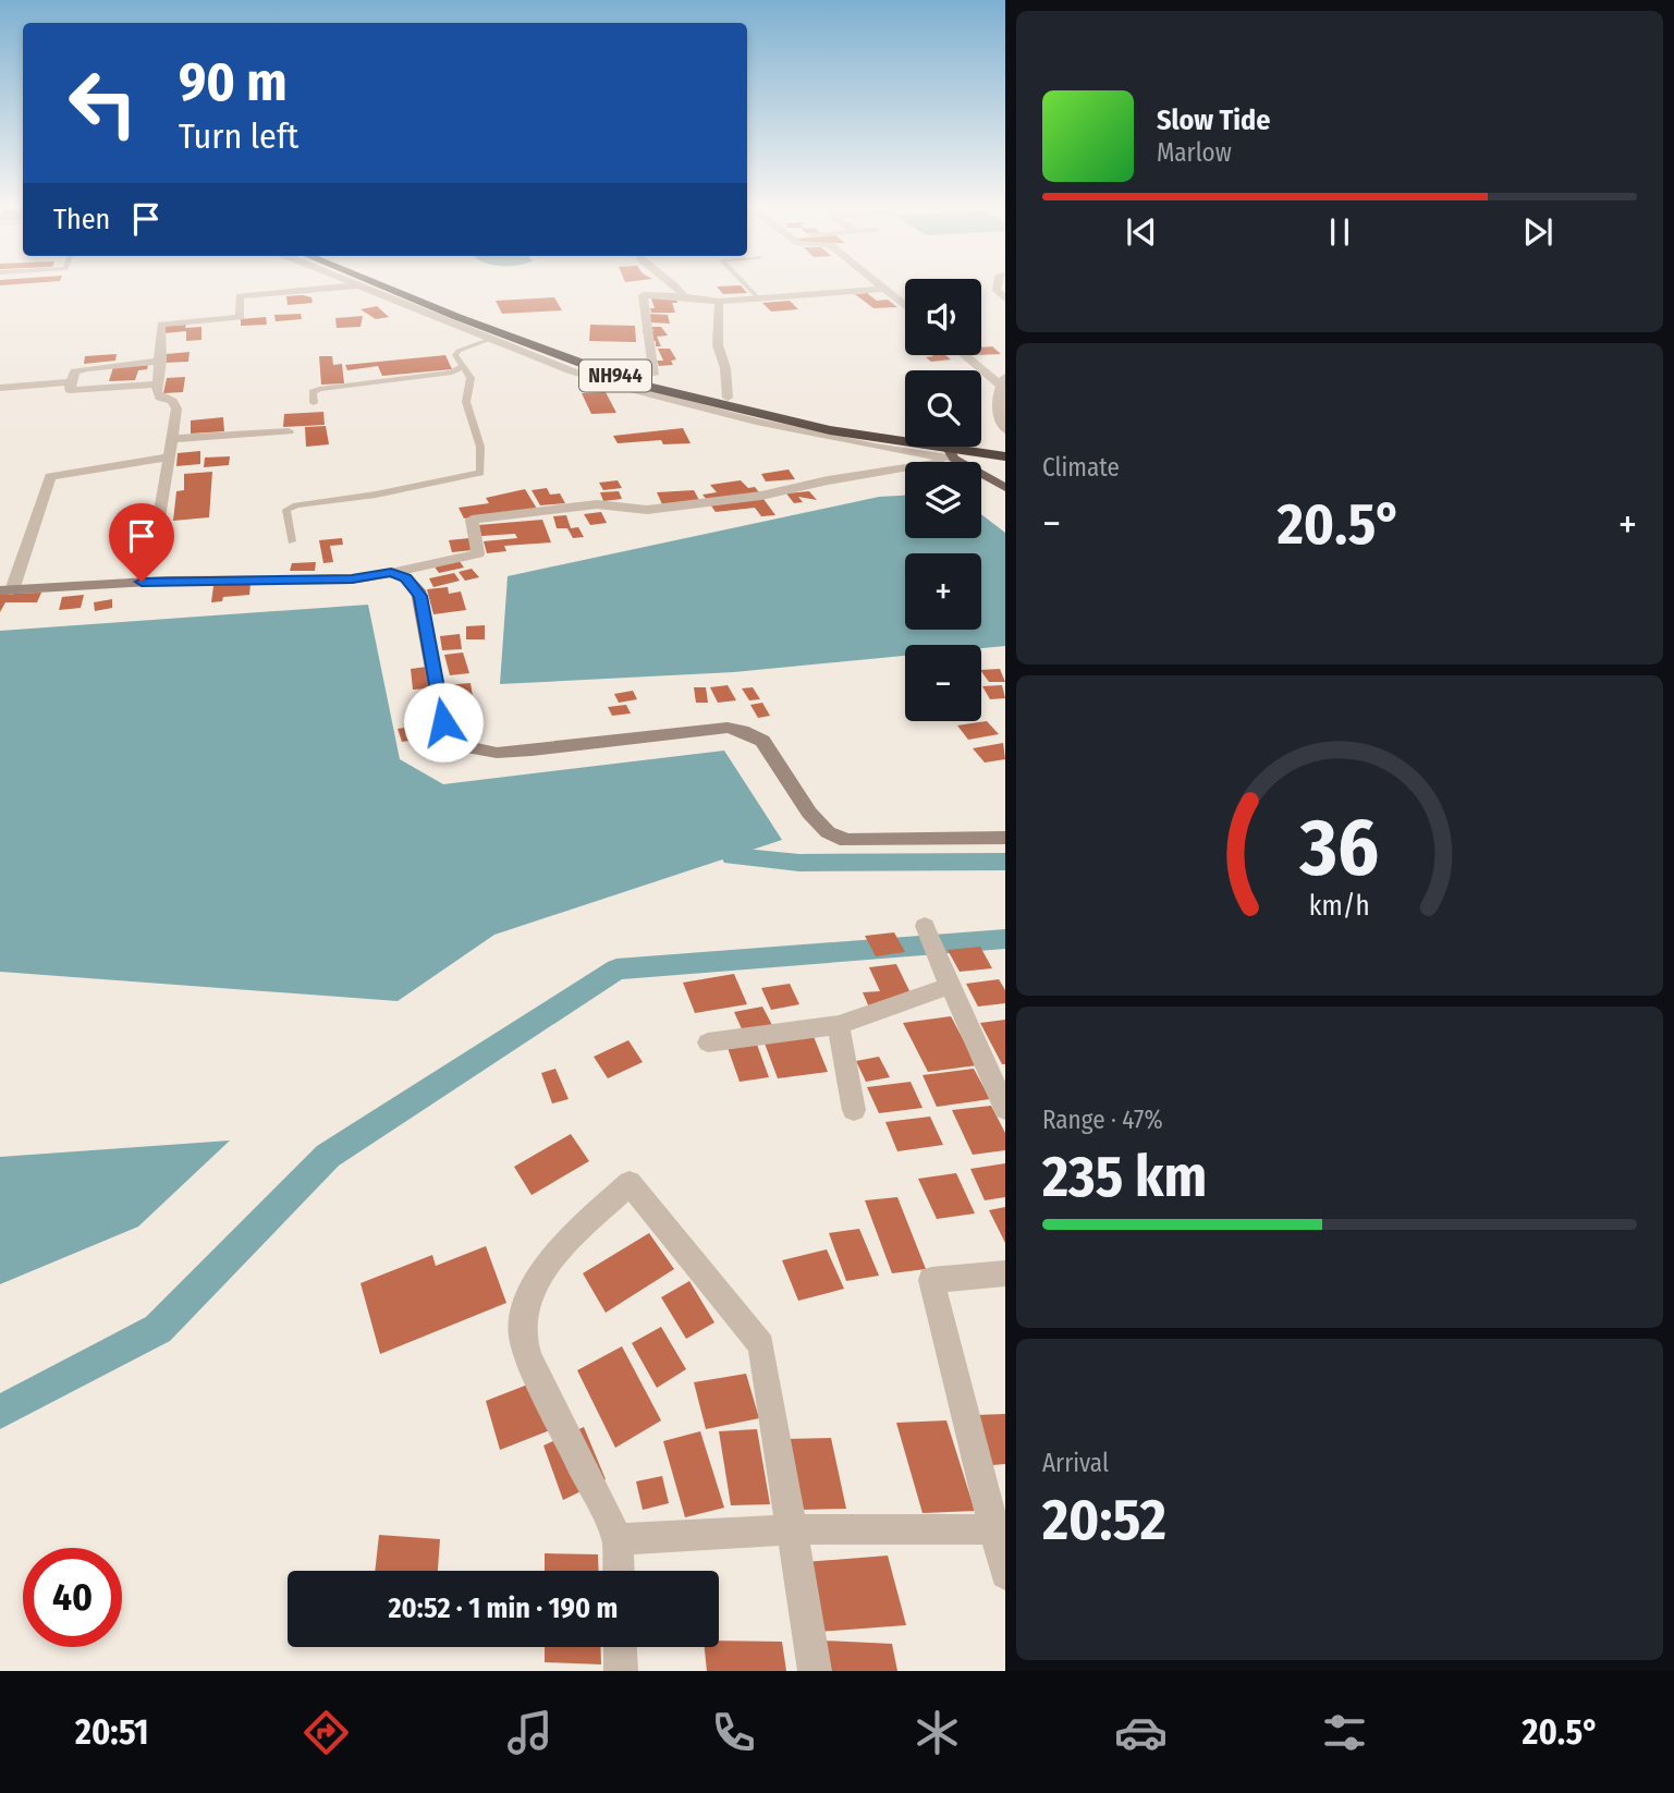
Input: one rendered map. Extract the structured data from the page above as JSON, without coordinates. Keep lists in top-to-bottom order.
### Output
{
  "streets": {
    "highway": ["NH944"]
  },
  "page": {
    "turn": ["90 m", "Turn left"],
    "song": ["Slow Tide", "Marlow"],
    "then": "Then",
    "map_buttons": ["+", "−"],
    "tile": [
      "Climate",
      ["Range · 47%", "235 km"],
      ["Arrival", "20:52"]
    ],
    "heat": ["−", "20.5°", "+"],
    "limit": "40",
    "trip": "20:52 · 1 min · 190 m",
    "tabs": ["20:51", "20.5°"],
    "gauge": ["36", "km/h"]
  }
}
